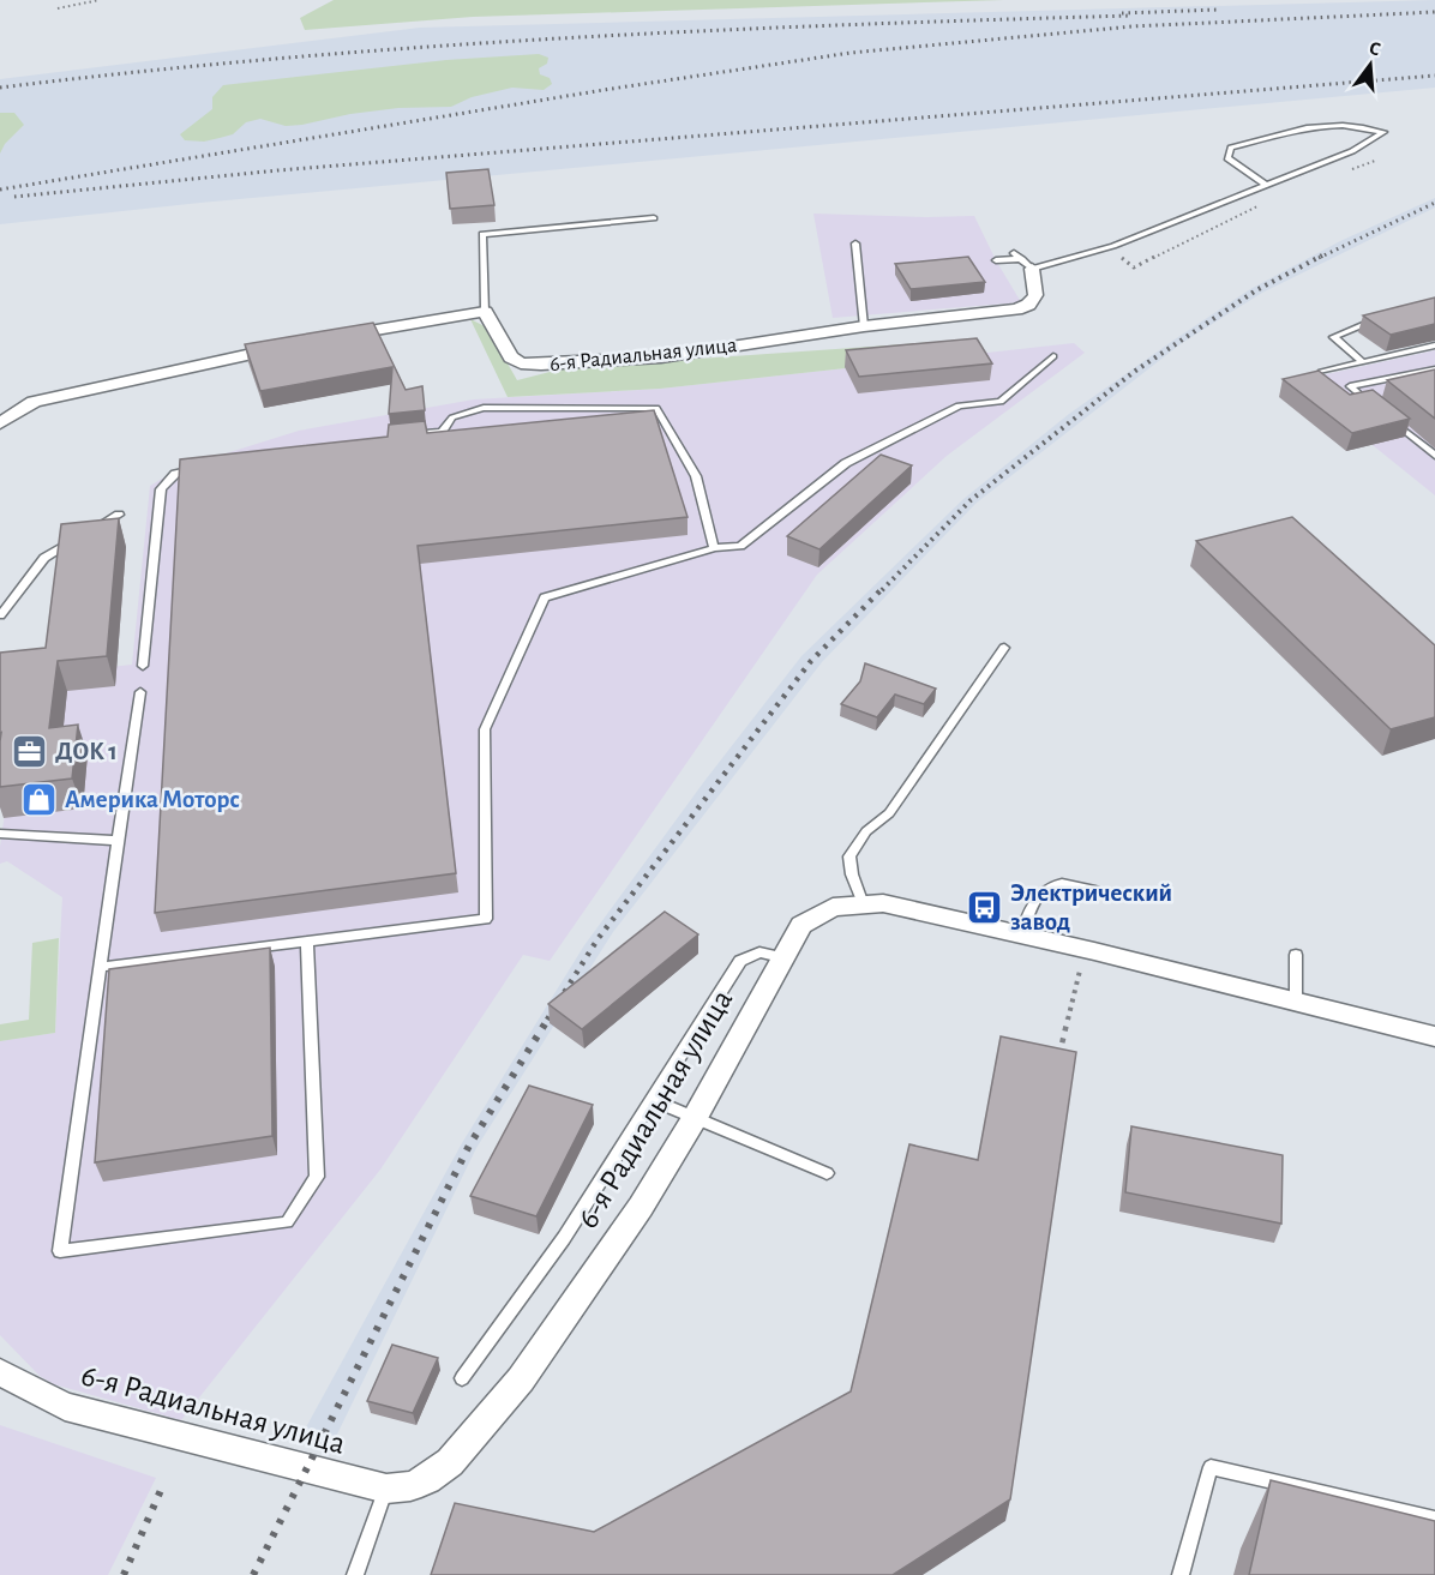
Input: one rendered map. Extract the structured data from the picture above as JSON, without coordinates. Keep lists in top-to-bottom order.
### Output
{
  "streets": {
    "street": ["6-я Радиальная улица"]
  },
  "places": {
    "office": ["ДОК 1"],
    "shop": ["Америка Моторс"],
    "bus stop": ["Электрический завод"]
  },
  "north": "top"
}
